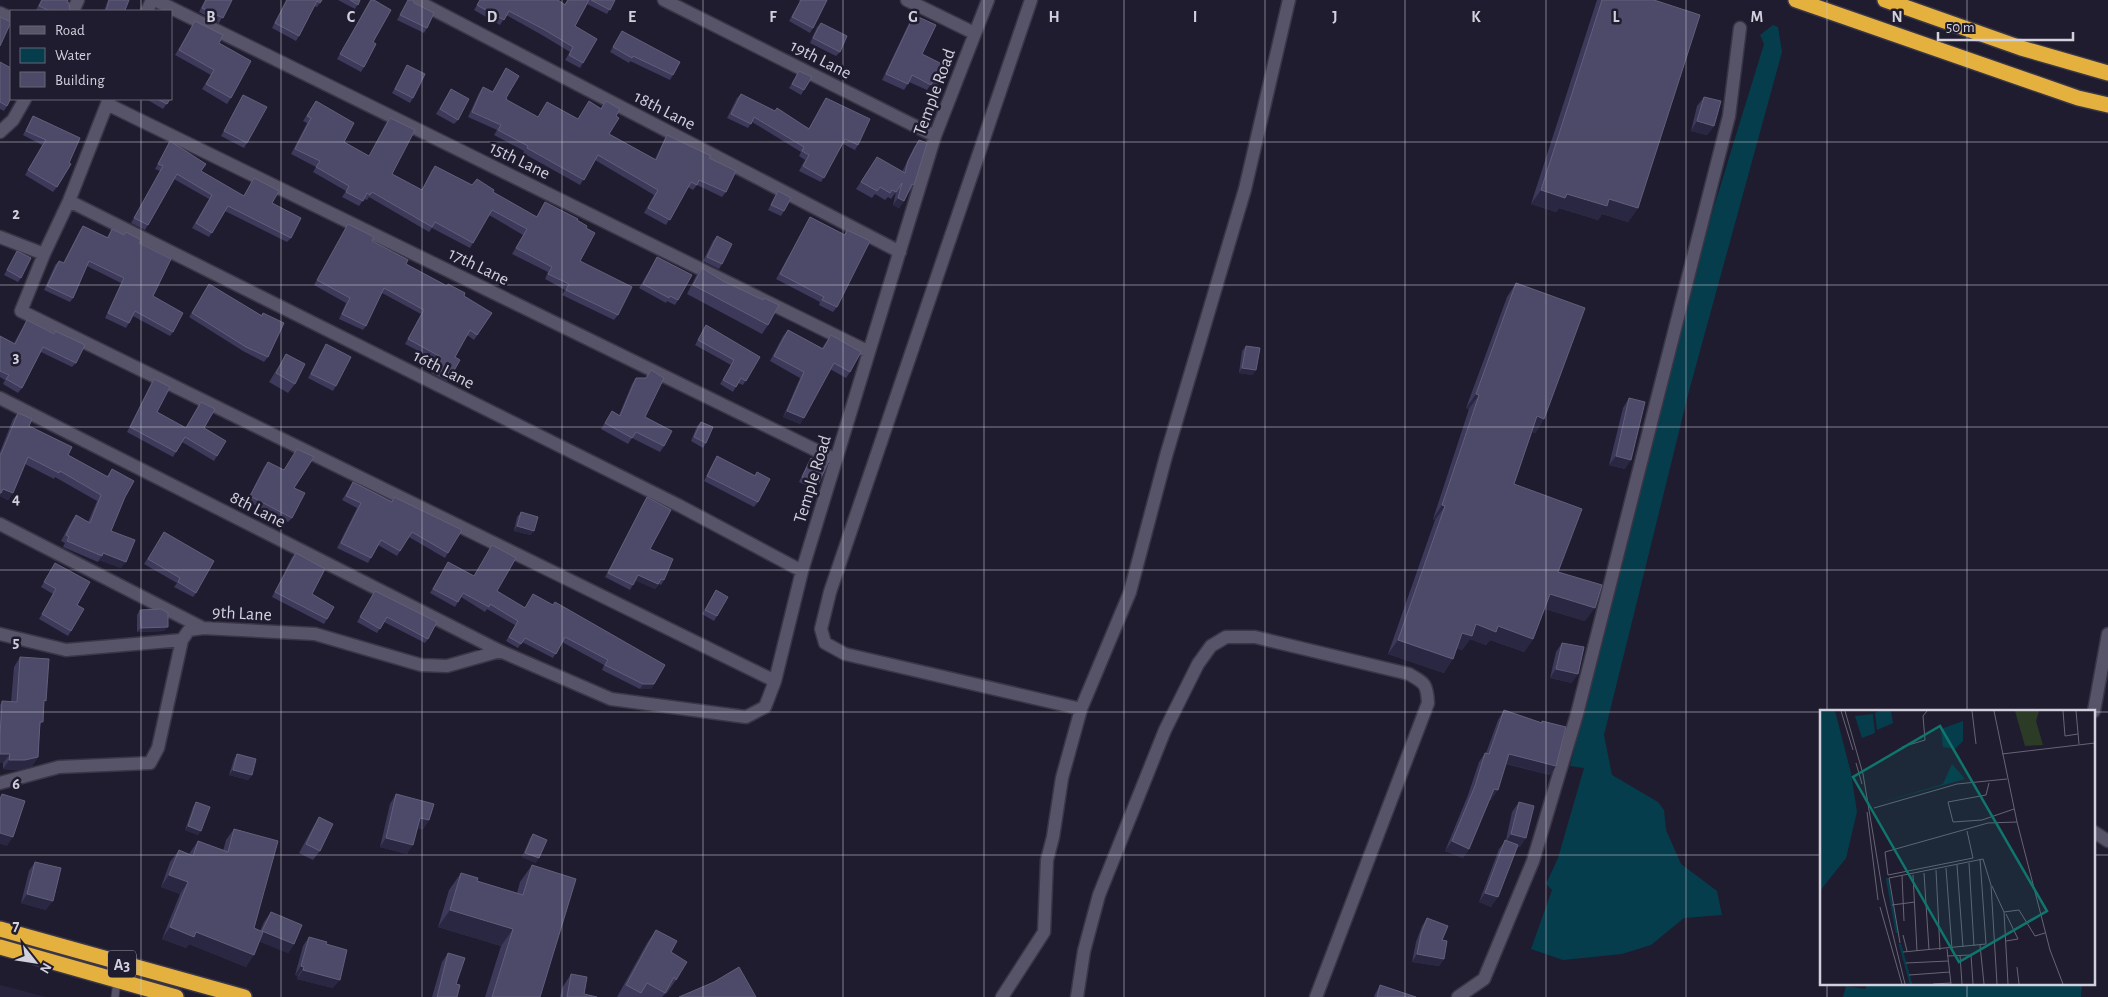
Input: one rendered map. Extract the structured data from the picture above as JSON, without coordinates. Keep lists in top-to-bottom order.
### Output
{
  "streets": {
    "highway": ["A3"],
    "street": [
      "19th Lane",
      "Temple Road",
      "18th Lane",
      "15th Lane",
      "17th Lane",
      "16th Lane",
      "8th Lane",
      "9th Lane"
    ]
  },
  "crossings": [
    ["19th Lane", "Temple Road"],
    ["Temple Road", "18th Lane"],
    ["Temple Road", "15th Lane"],
    ["Temple Road", "17th Lane"],
    ["Temple Road", "16th Lane"],
    ["Temple Road", "8th Lane"],
    ["Temple Road", "9th Lane"],
    ["8th Lane", "9th Lane"]
  ],
  "legend": ["Road", "Water", "Building"],
  "scale_bar": "50 m",
  "north": "bottom right",
  "grid": {
    "columns": [
      "B",
      "C",
      "D",
      "E",
      "F",
      "G",
      "H",
      "I",
      "J",
      "K",
      "L",
      "M",
      "N"
    ],
    "rows": [
      "2",
      "3",
      "4",
      "5",
      "6",
      "7"
    ]
  }
}
